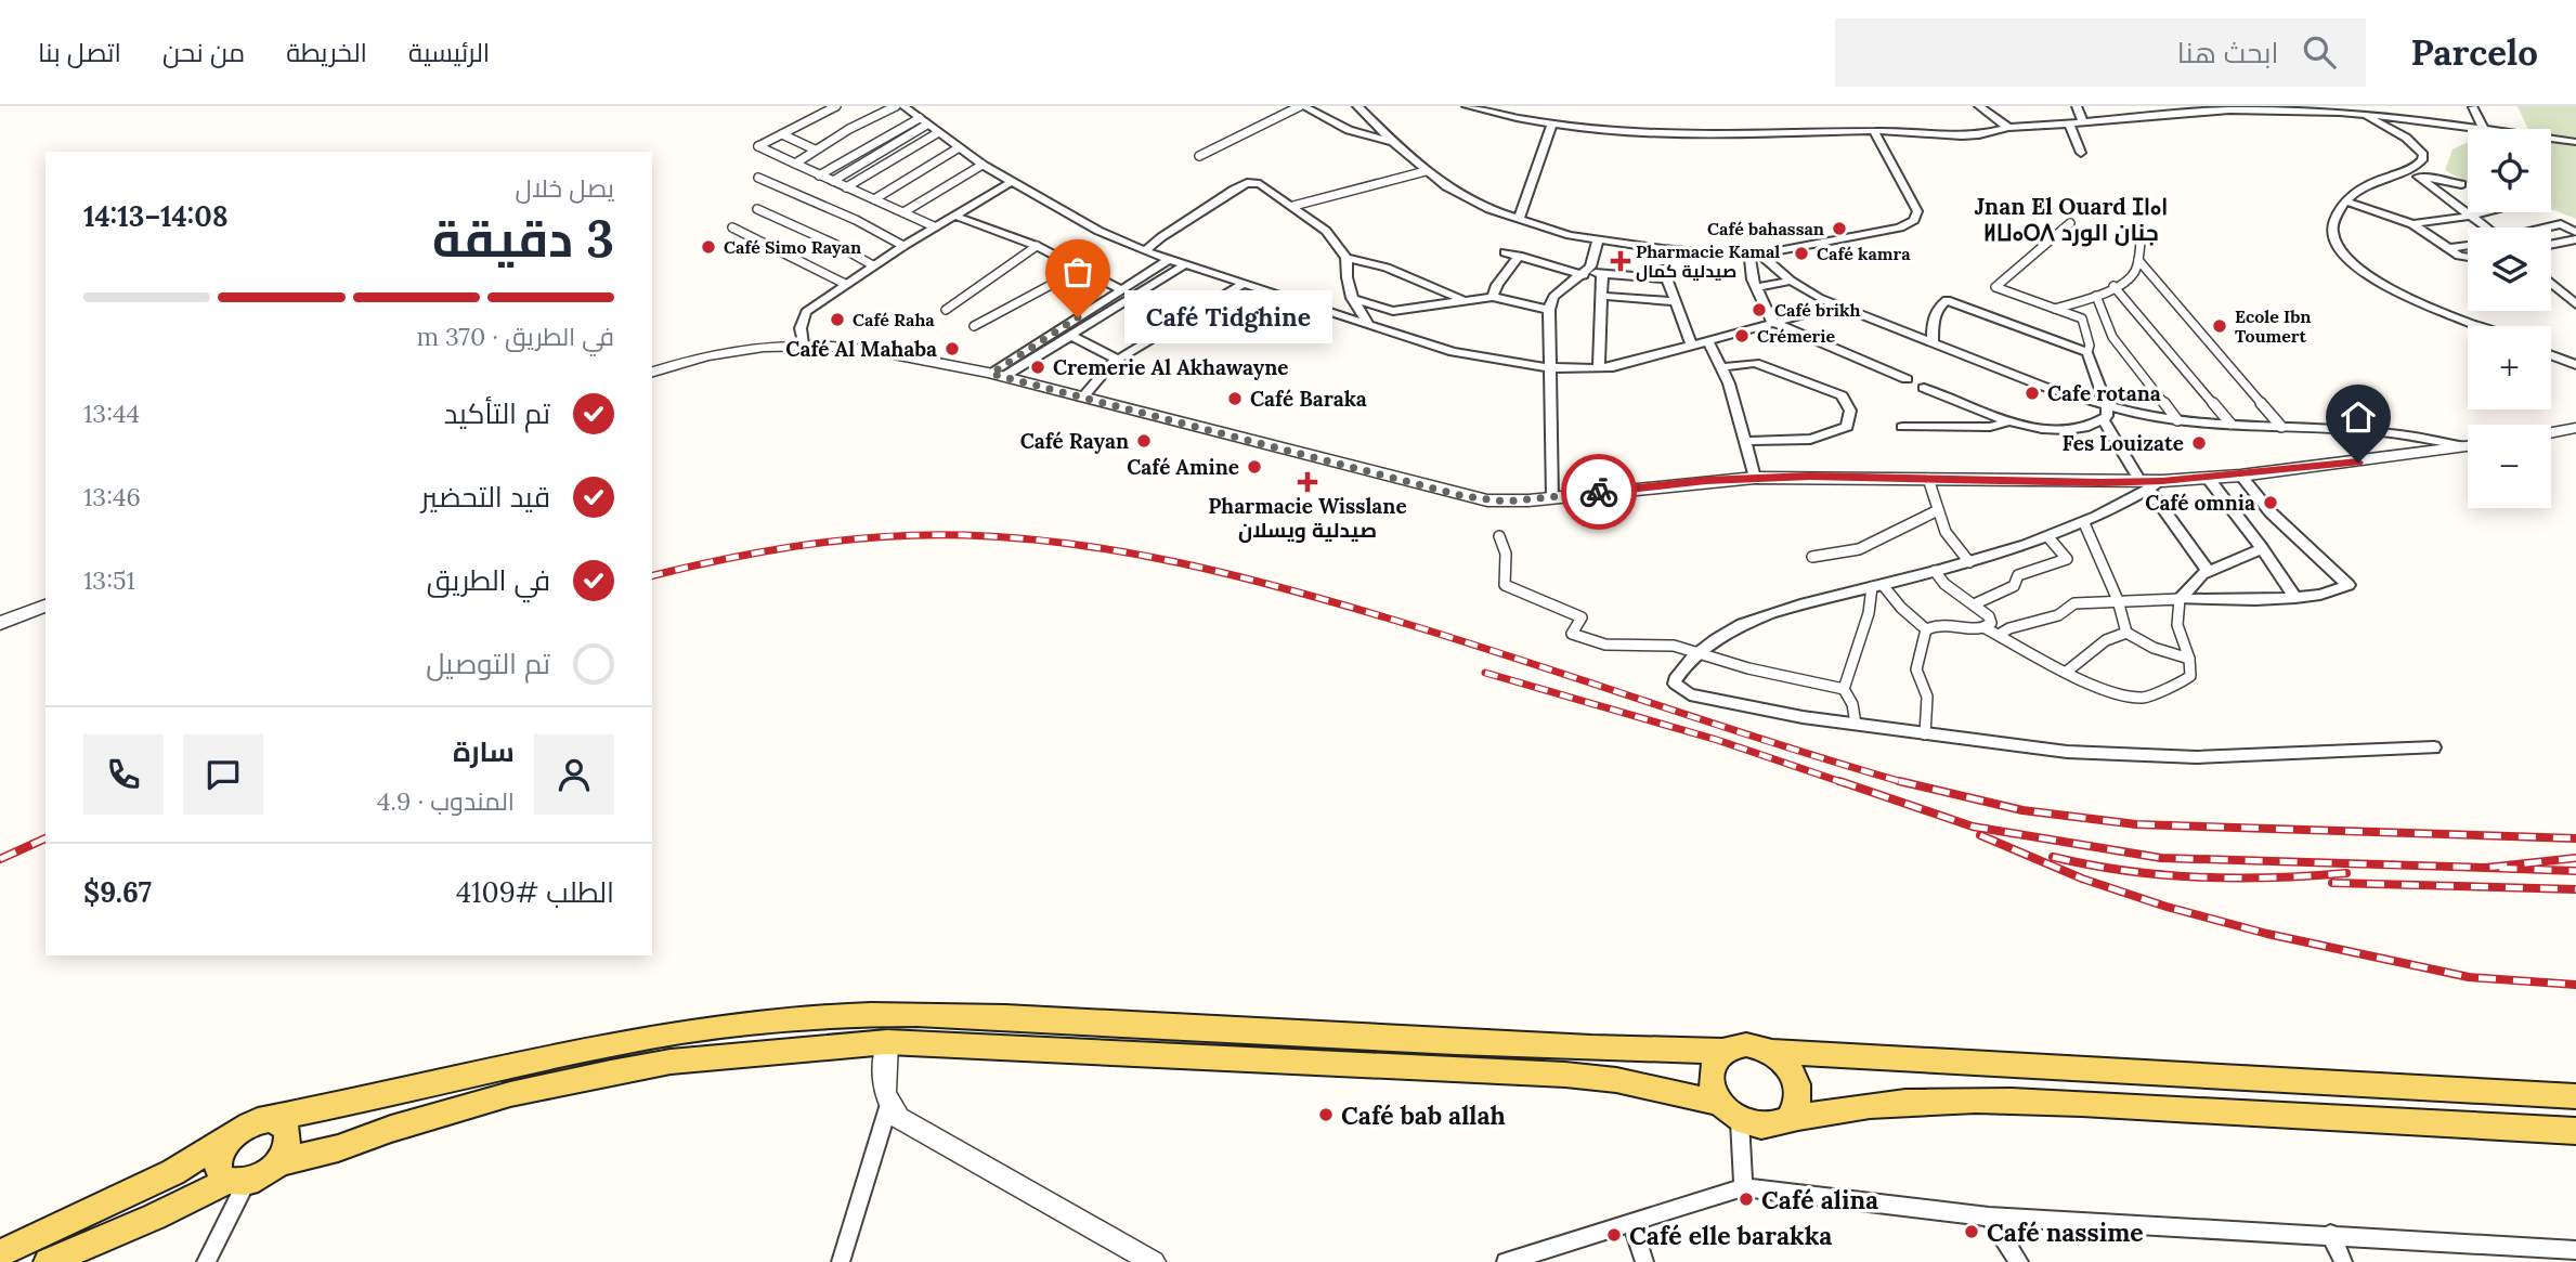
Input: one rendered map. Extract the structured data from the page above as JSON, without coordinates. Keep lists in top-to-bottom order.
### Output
{
  "districts": ["Jnan El Ouard ⵊⵏⴰⵏ ⵍⵡⴰⵔⴷ جنان الورد"],
  "places": {
    "other": [
      "Café bahassan",
      "Café Simo Rayan",
      "Café kamra",
      "Café brikh",
      "Café Tidghine",
      "Café Raha",
      "Ecole Ibn Toumert",
      "Crémerie",
      "Café Al Mahaba",
      "Cremerie Al Akhawayne",
      "Cafe rotana",
      "Café Baraka",
      "Café Rayan",
      "Fes Louizate",
      "Café Amine",
      "Café omnia",
      "Café bab allah",
      "Café alina",
      "Café nassime",
      "Café elle barakka"
    ],
    "health": ["Pharmacie Kamal صيدلية كمال", "Pharmacie Wisslane صيدلية ويسلان"]
  },
  "page": {
    "header": "Parcelo",
    "search": "ابحث هنا",
    "nav": [
      "الرئيسية",
      "الخريطة",
      "من نحن",
      "اتصل بنا"
    ],
    "map_buttons": ["+", "−"],
    "heading": ["3 دقيقة", "يصل خلال", "14:08–14:13"],
    "panel": [
      "سارة",
      "المندوب · 4.9",
      "الطلب #4109",
      "$9.67"
    ],
    "bar": "في الطريق · 370 m",
    "bubble": "Café Tidghine",
    "list": [
      ["تم التأكيد", "13:44"],
      ["قيد التحضير", "13:46"],
      ["في الطريق", "13:51"],
      "تم التوصيل"
    ]
  }
}
